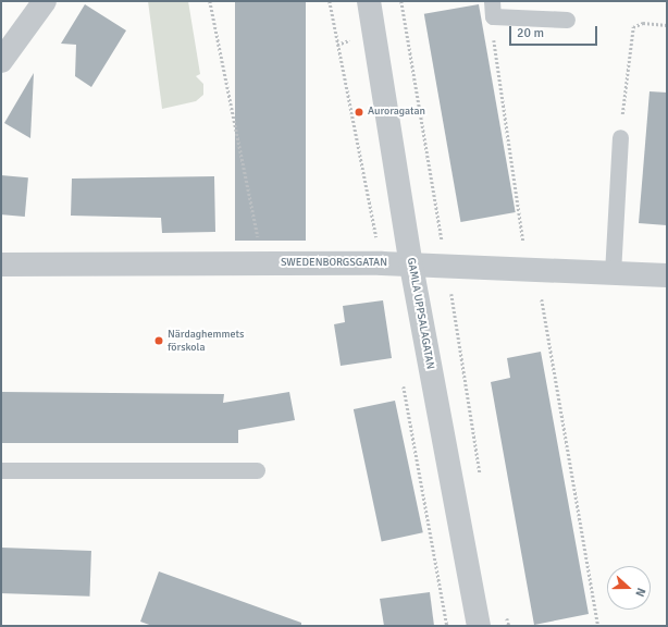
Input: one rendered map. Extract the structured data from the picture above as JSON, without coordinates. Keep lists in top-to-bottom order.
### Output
{
  "streets": {
    "street": ["SWEDENBORGSGATAN", "GAMLA UPPSALAGATAN"]
  },
  "crossings": [
    ["SWEDENBORGSGATAN", "GAMLA UPPSALAGATAN"]
  ],
  "places": ["Auroragatan", "Närdaghemmets förskola"],
  "scale_bar": "20 m",
  "north": "right"
}
